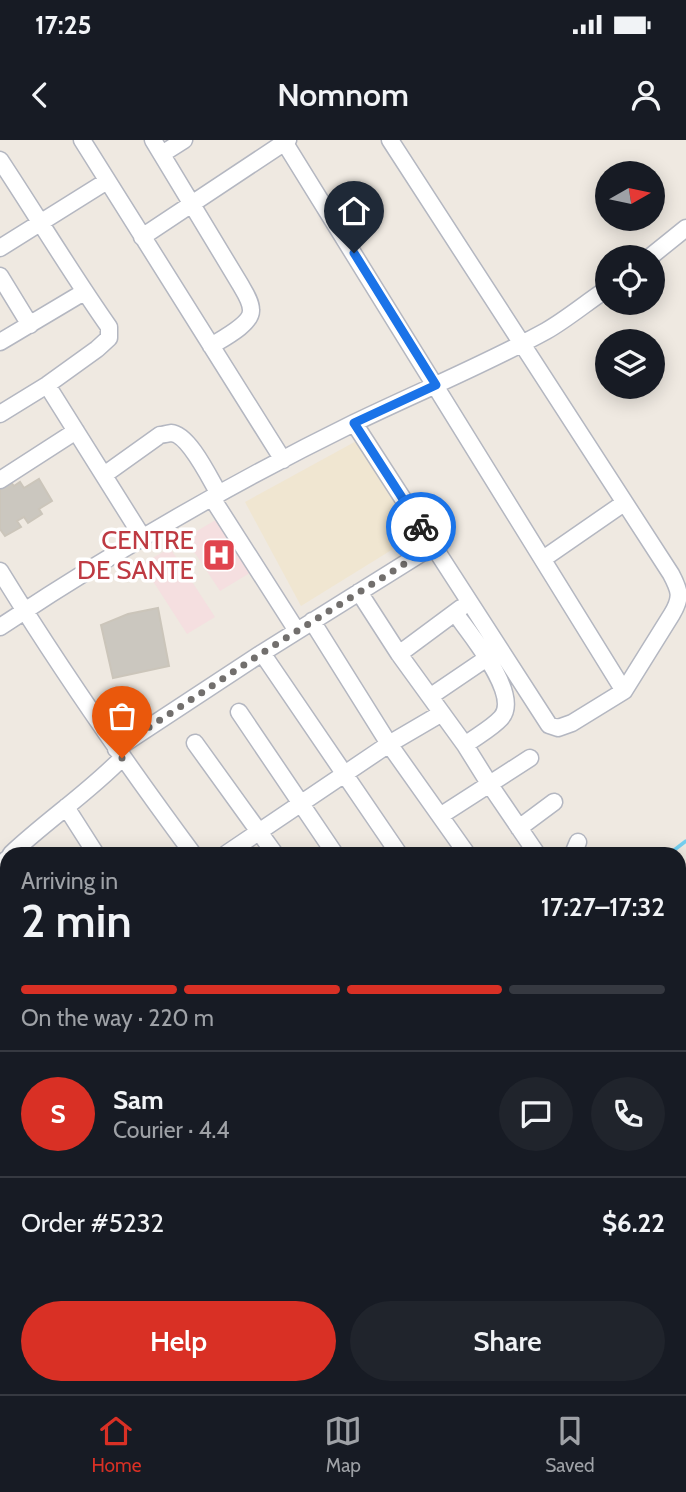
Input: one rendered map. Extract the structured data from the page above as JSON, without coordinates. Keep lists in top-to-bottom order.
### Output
{
  "places": {
    "hospital": ["CENTRE DE SANTE"]
  },
  "north": "right",
  "page": {
    "status": "17:25",
    "header": "Nomnom",
    "heading": ["2 min", "Arriving in", "17:27–17:32"],
    "panel": [
      "Sam",
      "Courier · 4.4",
      "Order #5232",
      "$6.22"
    ],
    "bar": "On the way · 220 m",
    "round": "S",
    "buttons": ["Help", "Share"],
    "tabs": ["Home", "Map", "Saved"]
  }
}
